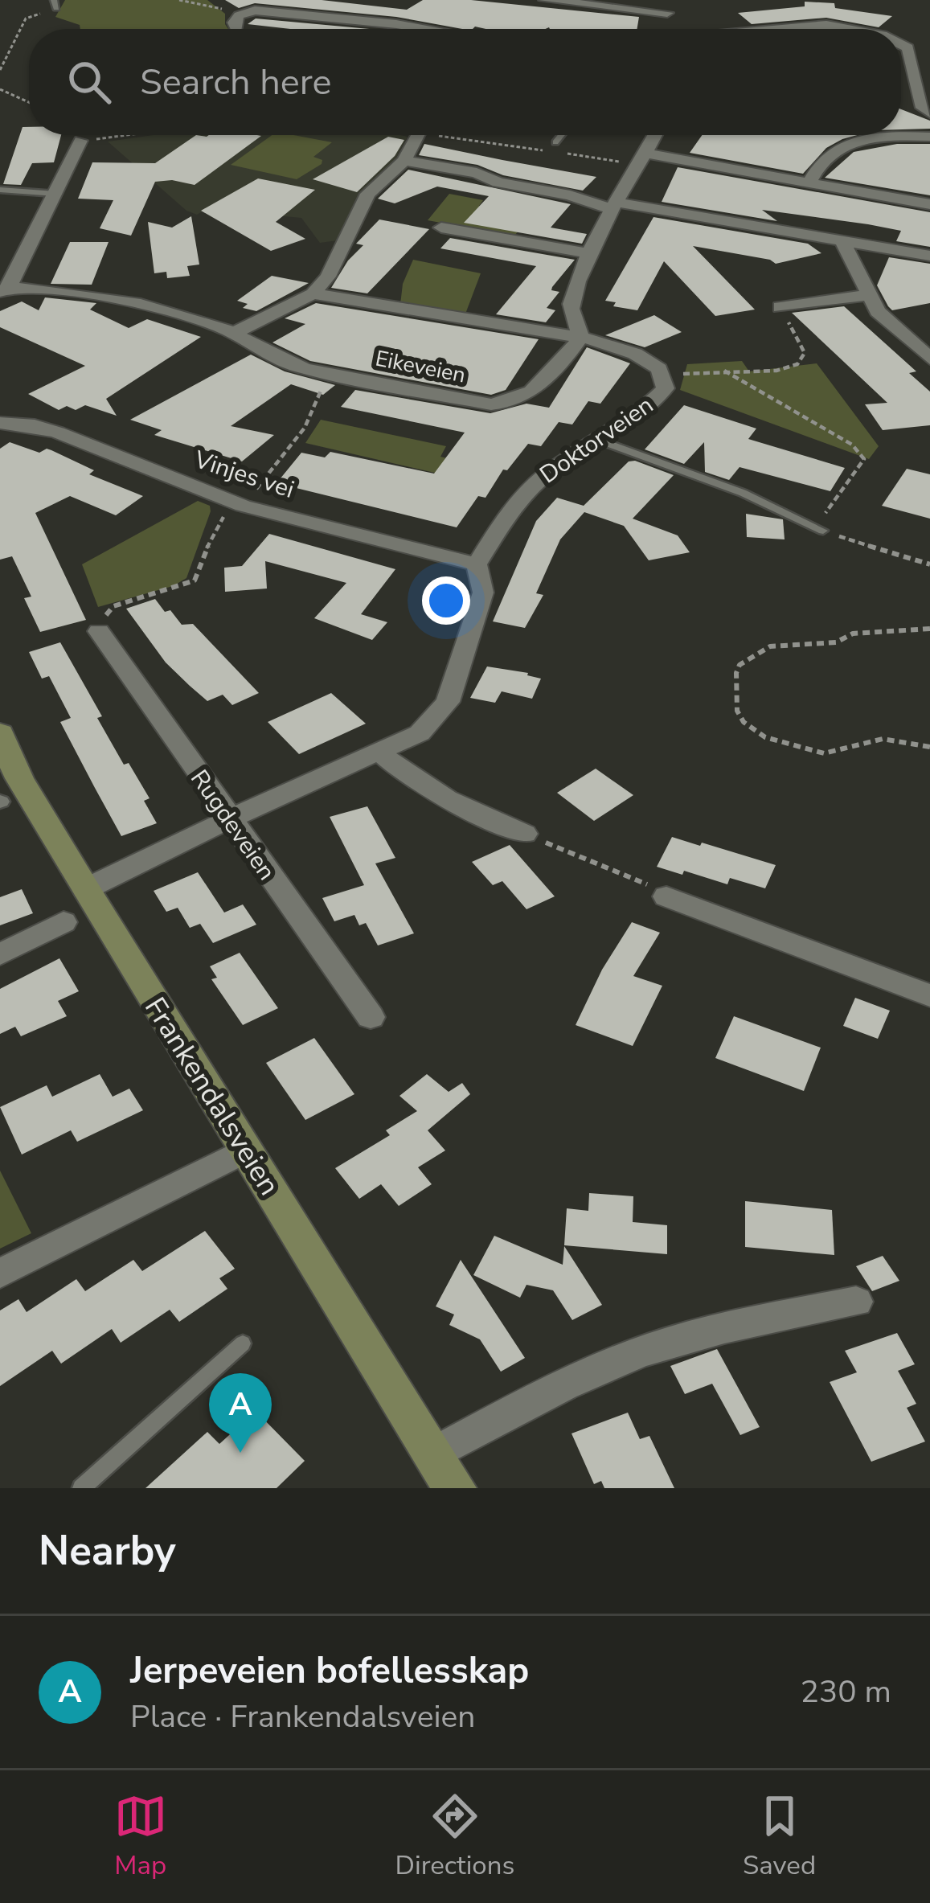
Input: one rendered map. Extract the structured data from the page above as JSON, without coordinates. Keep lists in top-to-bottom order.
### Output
{
  "streets": {
    "main road": ["Frankendalsveien"],
    "street": [
      "Eikeveien",
      "Doktorveien",
      "Vinjes vei",
      "Rugdeveien"
    ]
  },
  "crossings": [
    ["Eikeveien", "Doktorveien"],
    ["Doktorveien", "Vinjes vei"]
  ],
  "page": {
    "search": "Search here",
    "pins": "A",
    "heading": "Nearby",
    "list": [
      {
        "mark": "A",
        "name": "Jerpeveien bofellesskap",
        "note": "Place · Frankendalsveien",
        "value": "230 m"
      }
    ],
    "nav": ["Map", "Directions", "Saved"]
  }
}
